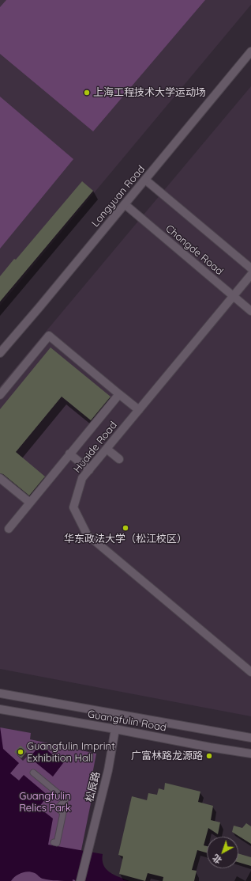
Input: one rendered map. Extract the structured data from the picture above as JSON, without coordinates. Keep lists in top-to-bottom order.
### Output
{
  "streets": {
    "street": [
      "Longyuan Road",
      "Chongde Road",
      "Huaide Road",
      "Guangfulin Road",
      "松辰路"
    ]
  },
  "crossings": [
    ["Longyuan Road", "Chongde Road"],
    ["Chongde Road", "Huaide Road"],
    ["Guangfulin Road", "松辰路"]
  ],
  "parks": ["Guangfulin Relics Park"],
  "places": [
    "上海工程技术大学运动场",
    "华东政法大学（松江校区）",
    "Guangfulin Imprint Exhibition Hall",
    "广富林路龙源路"
  ],
  "north": "bottom left"
}
